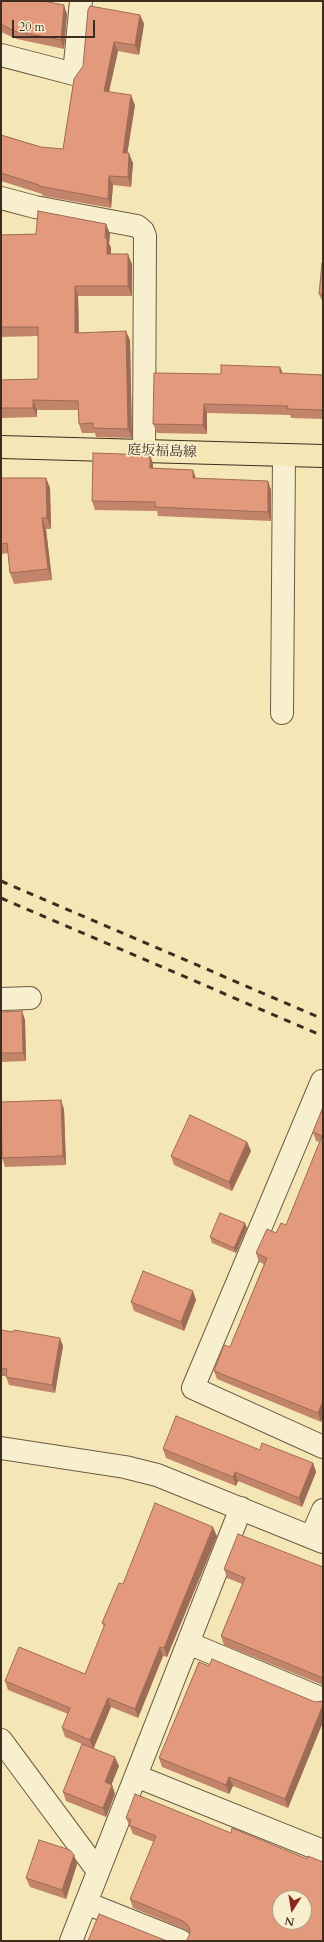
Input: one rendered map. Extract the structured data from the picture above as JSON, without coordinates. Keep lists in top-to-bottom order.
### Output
{
  "streets": {
    "main road": ["庭坂福島線"]
  },
  "scale_bar": "20 m",
  "north": "bottom"
}
